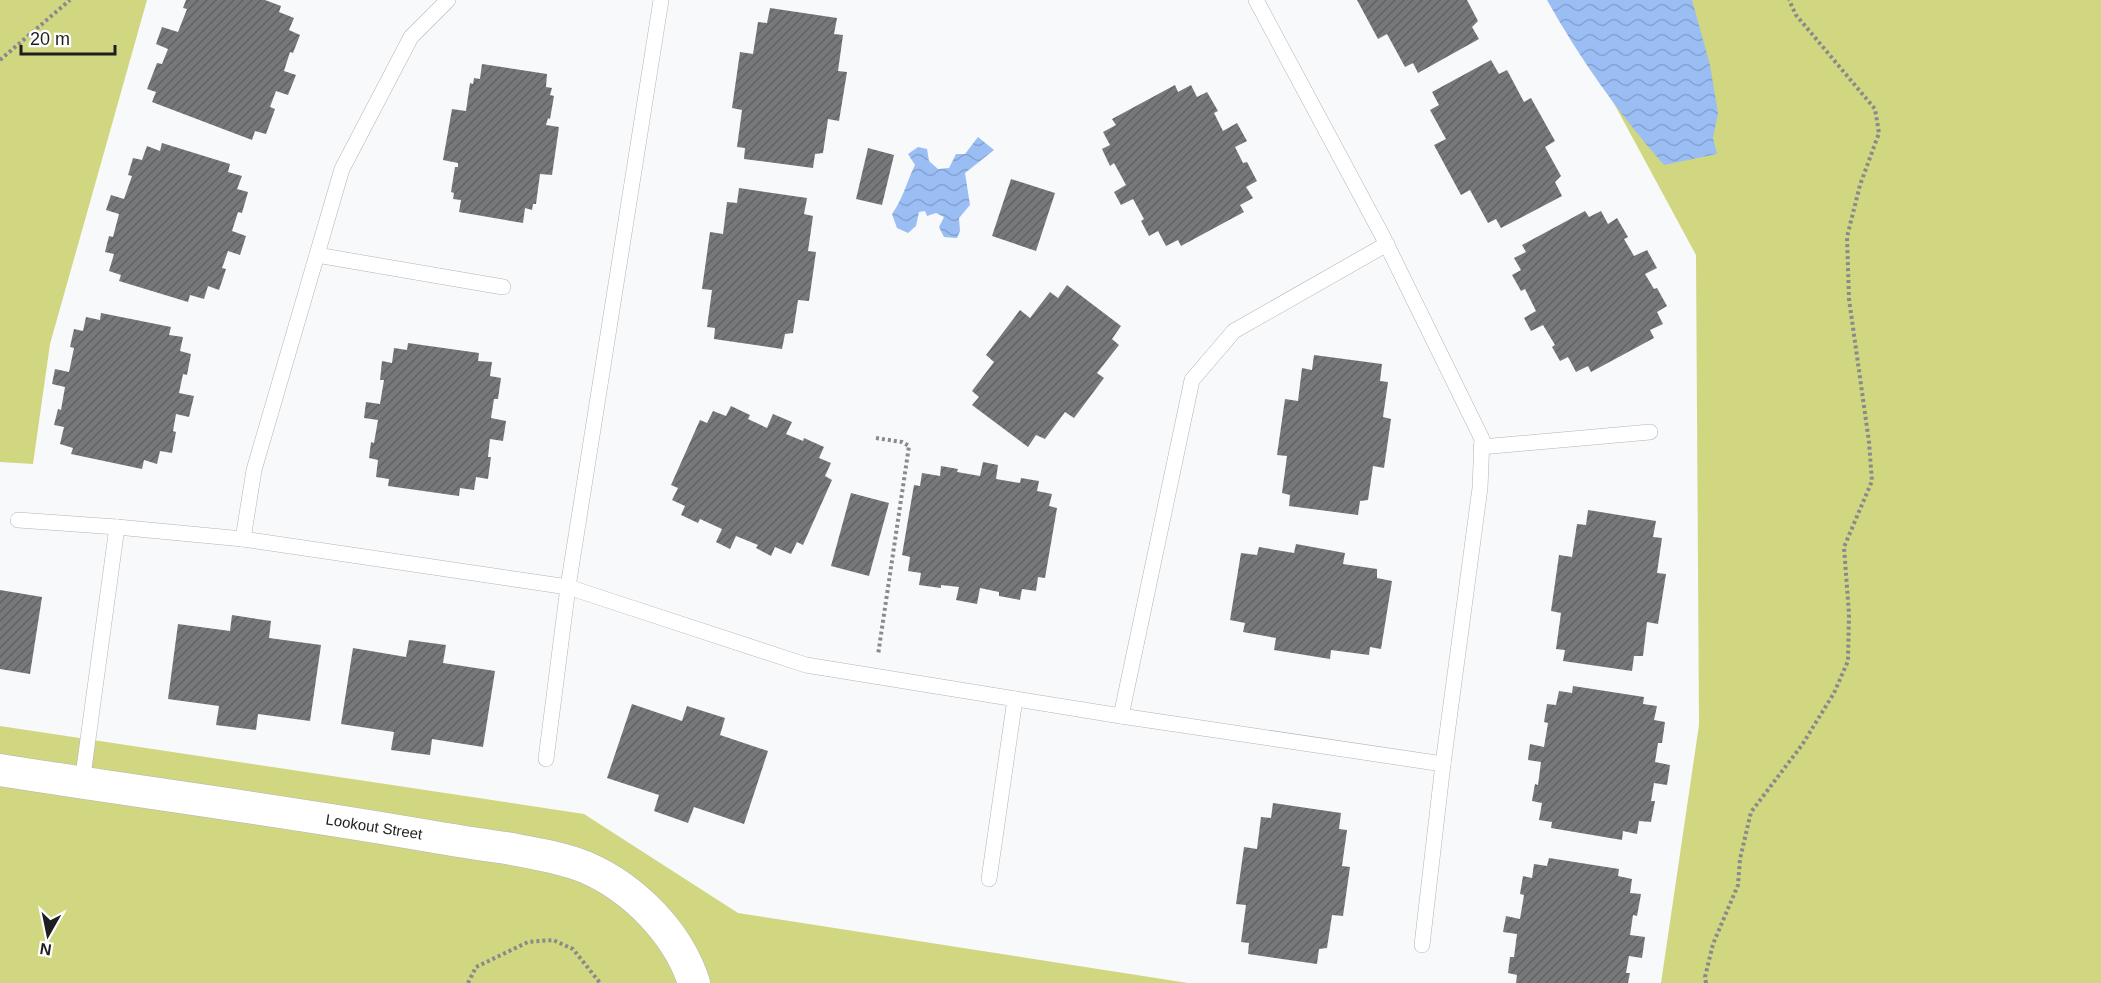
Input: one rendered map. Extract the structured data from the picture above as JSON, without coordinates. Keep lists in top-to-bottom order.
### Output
{
  "streets": {
    "street": ["Lookout Street"]
  },
  "scale_bar": "20 m",
  "north": "bottom"
}
